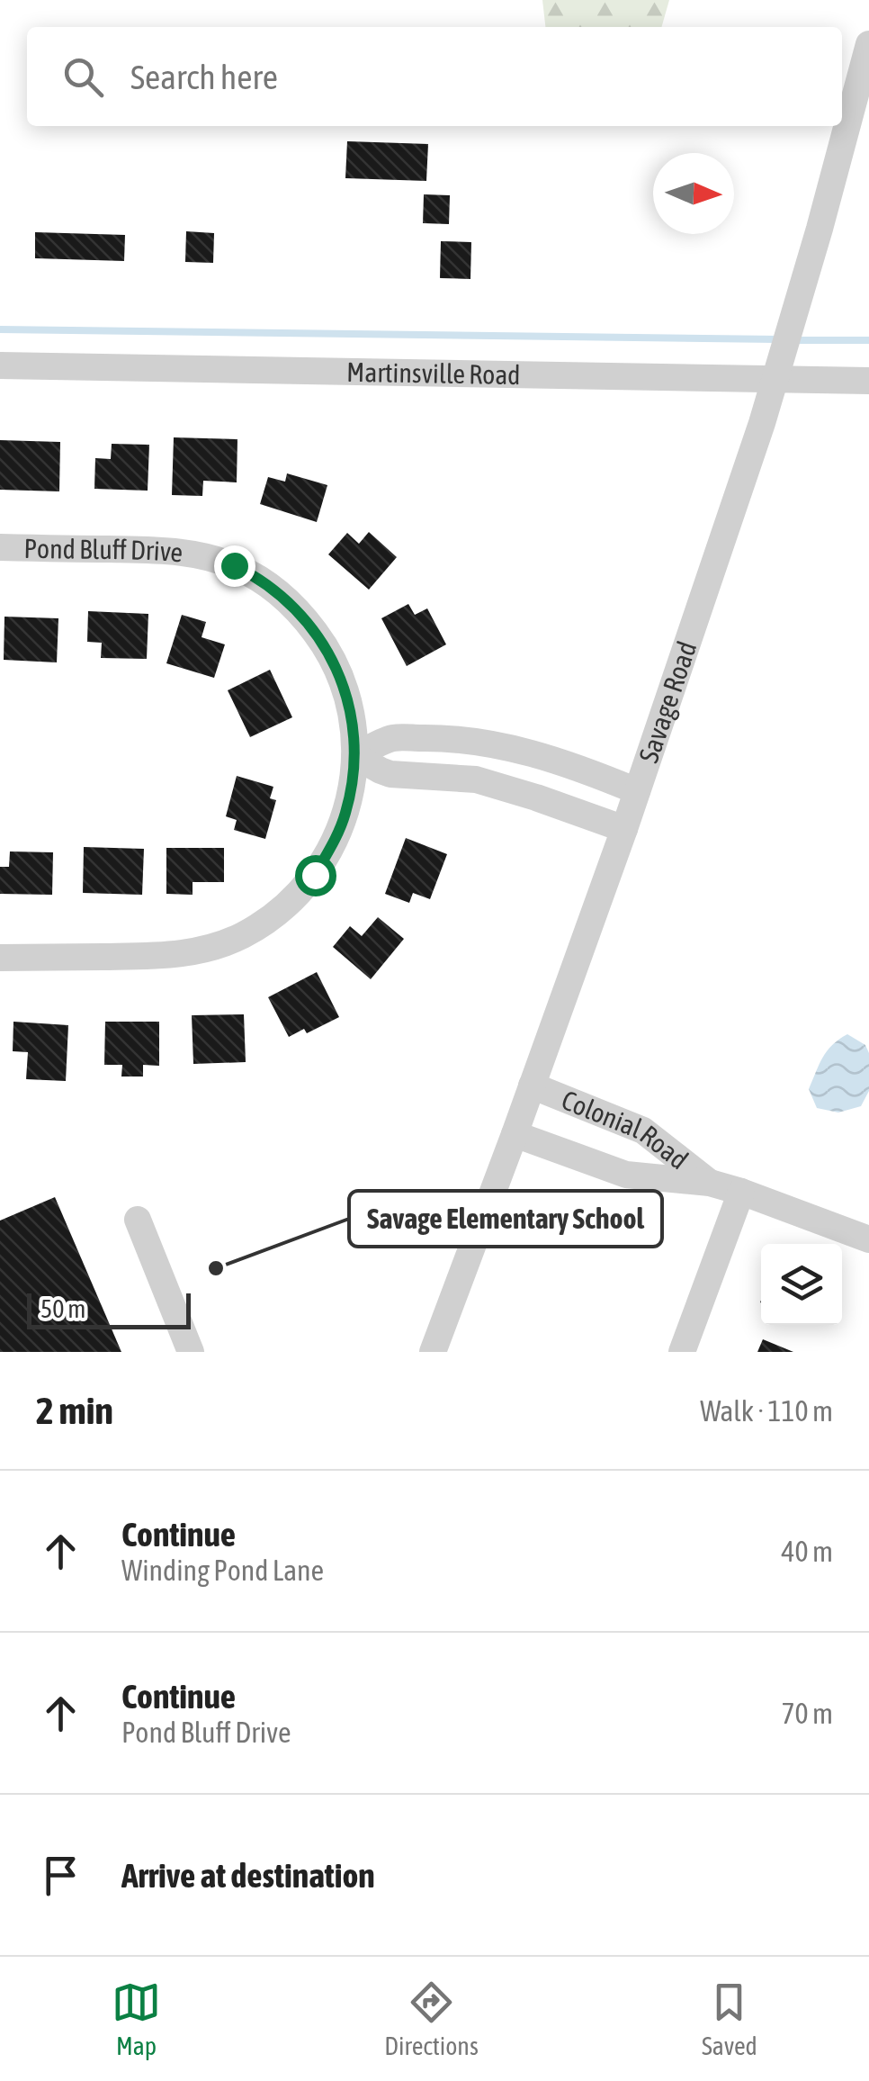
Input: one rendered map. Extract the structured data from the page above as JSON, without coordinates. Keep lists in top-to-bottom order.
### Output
{
  "streets": {
    "street": [
      "Martinsville Road",
      "Pond Bluff Drive",
      "Savage Road",
      "Colonial Road"
    ]
  },
  "crossings": [
    ["Martinsville Road", "Savage Road"],
    ["Savage Road", "Colonial Road"]
  ],
  "places": ["Savage Elementary School"],
  "scale_bar": "50 m",
  "north": "right",
  "page": {
    "search": "Search here",
    "scale": "50 m",
    "heading": ["2 min", "Walk · 110 m"],
    "list": [
      ["Continue", "Winding Pond Lane", "40 m"],
      ["Continue", "Pond Bluff Drive", "70 m"],
      "Arrive at destination"
    ],
    "nav": ["Map", "Directions", "Saved"]
  }
}
